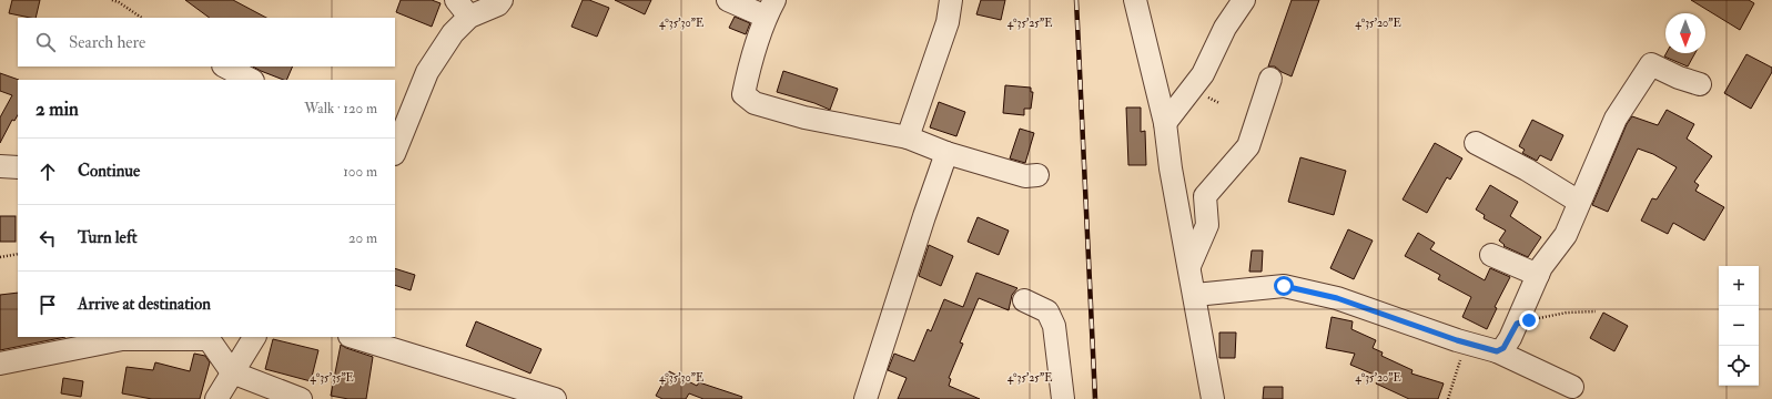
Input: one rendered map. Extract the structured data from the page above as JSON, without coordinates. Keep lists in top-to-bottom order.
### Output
{
  "north": "bottom",
  "page": {
    "search": "Search here",
    "heading": ["2 min", "Walk · 120 m"],
    "list": [
      ["Continue", "100 m"],
      ["Turn left", "20 m"],
      "Arrive at destination"
    ],
    "map_buttons": ["+", "−"]
  },
  "coordinates": [
    "4°35'30\"E",
    "4°35'25\"E",
    "4°35'20\"E",
    "4°35'35\"E"
  ]
}
